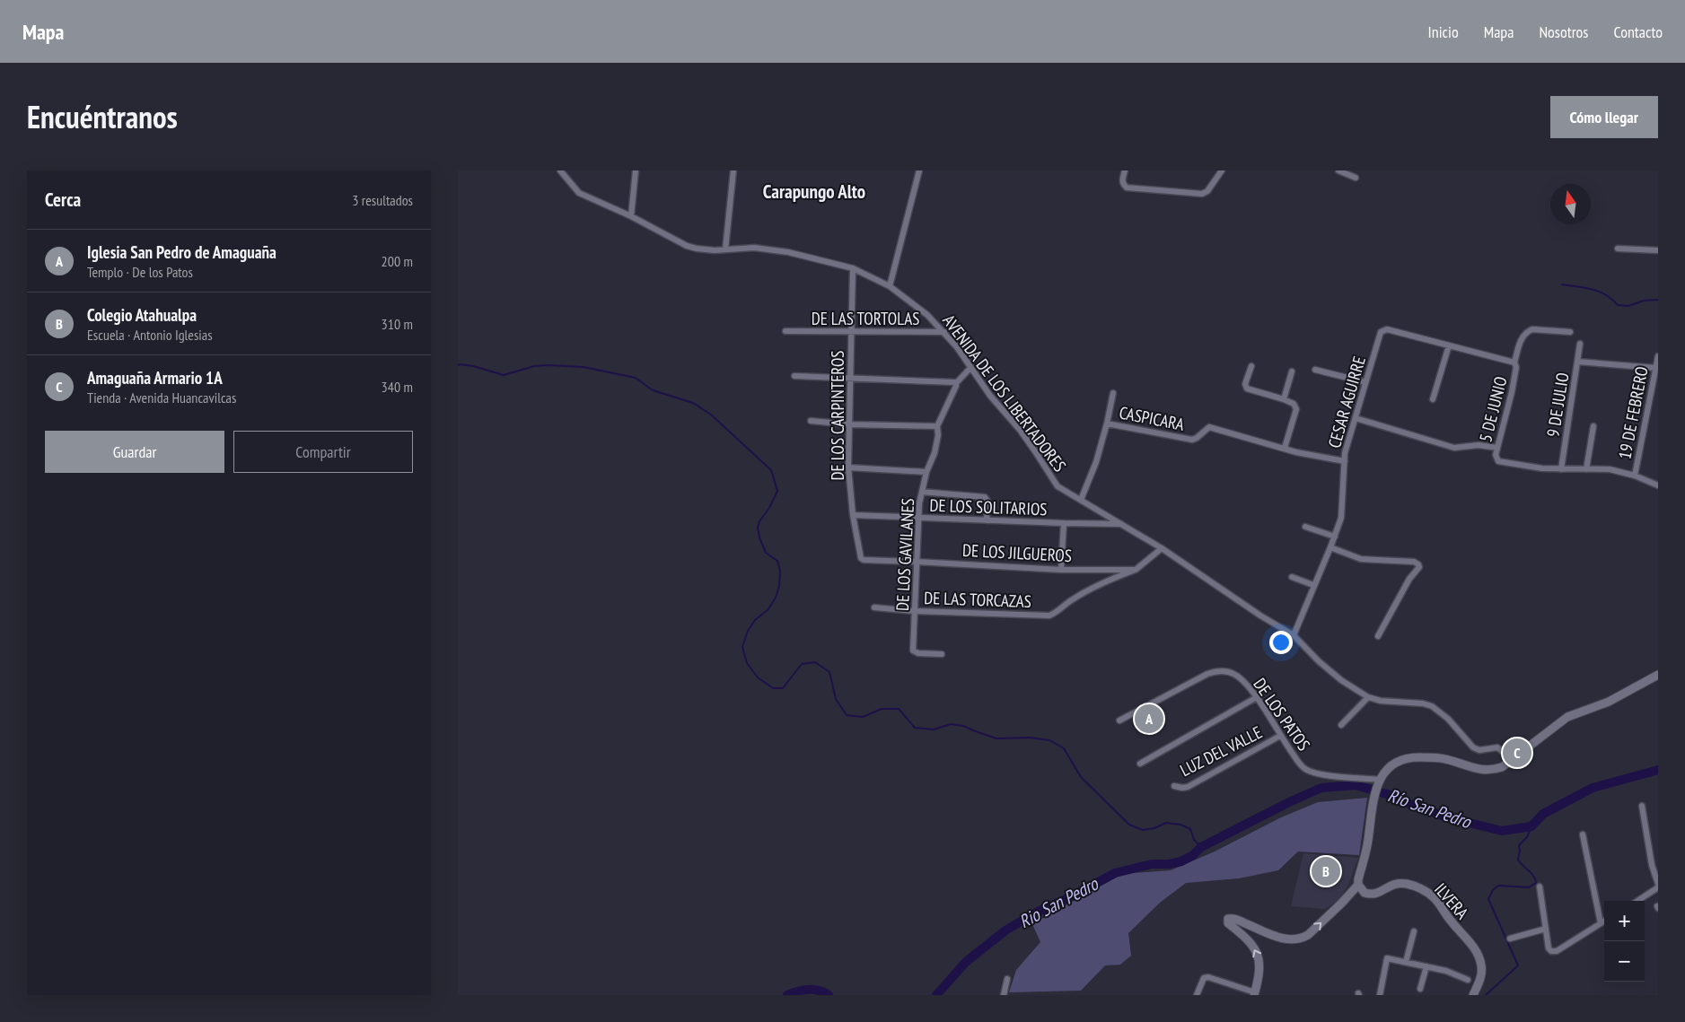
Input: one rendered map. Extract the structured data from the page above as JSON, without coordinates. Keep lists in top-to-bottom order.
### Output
{
  "streets": {
    "street": [
      "DE LAS TORTOLAS",
      "AVENIDA DE LOS LIBERTADORES",
      "CESAR AGUIRRE",
      "9 DE JULIO",
      "5 DE JUNIO",
      "19 DE FEBRERO",
      "DE LOS CARPINTEROS",
      "CASPICARA",
      "DE LOS SOLITARIOS",
      "DE LOS JILGUEROS",
      "DE LOS GAVILANES",
      "DE LAS TORCAZAS",
      "DE LOS PATOS",
      "LUZ DEL VALLE",
      "ILVERA"
    ]
  },
  "crossings": [
    ["DE LAS TORTOLAS", "AVENIDA DE LOS LIBERTADORES"],
    ["DE LAS TORTOLAS", "DE LOS CARPINTEROS"],
    ["AVENIDA DE LOS LIBERTADORES", "CESAR AGUIRRE"],
    ["AVENIDA DE LOS LIBERTADORES", "DE LOS CARPINTEROS"],
    ["AVENIDA DE LOS LIBERTADORES", "CASPICARA"],
    ["AVENIDA DE LOS LIBERTADORES", "DE LOS SOLITARIOS"],
    ["CESAR AGUIRRE", "5 DE JUNIO"],
    ["CESAR AGUIRRE", "CASPICARA"],
    ["9 DE JULIO", "5 DE JUNIO"],
    ["5 DE JUNIO", "19 DE FEBRERO"],
    ["DE LOS CARPINTEROS", "DE LOS SOLITARIOS"],
    ["DE LOS CARPINTEROS", "DE LOS JILGUEROS"],
    ["DE LOS SOLITARIOS", "DE LOS GAVILANES"],
    ["DE LOS JILGUEROS", "DE LOS GAVILANES"],
    ["DE LOS JILGUEROS", "DE LAS TORCAZAS"],
    ["DE LOS GAVILANES", "DE LAS TORCAZAS"],
    ["DE LOS PATOS", "LUZ DEL VALLE"]
  ],
  "districts": ["Carapungo Alto"],
  "water": ["Río San Pedro", "Rio San Pedro"],
  "north": "top",
  "page": {
    "header": "Mapa",
    "nav": [
      "Inicio",
      "Mapa",
      "Nosotros",
      "Contacto"
    ],
    "title": "Encuéntranos",
    "buttons": [
      "Cómo llegar",
      ["Guardar", "Compartir"]
    ],
    "heading": ["Cerca", "3 resultados"],
    "list": [
      {
        "mark": "A",
        "name": "Iglesia San Pedro de Amaguaña",
        "note": "Templo · De los Patos",
        "value": "200 m"
      },
      {
        "mark": "B",
        "name": "Colegio Atahualpa",
        "note": "Escuela · Antonio Iglesias",
        "value": "310 m"
      },
      {
        "mark": "C",
        "name": "Amaguaña Armario 1A",
        "note": "Tienda · Avenida Huancavilcas",
        "value": "340 m"
      }
    ],
    "pins": ["A", "C", "B"],
    "map_buttons": ["+", "−"]
  }
}
